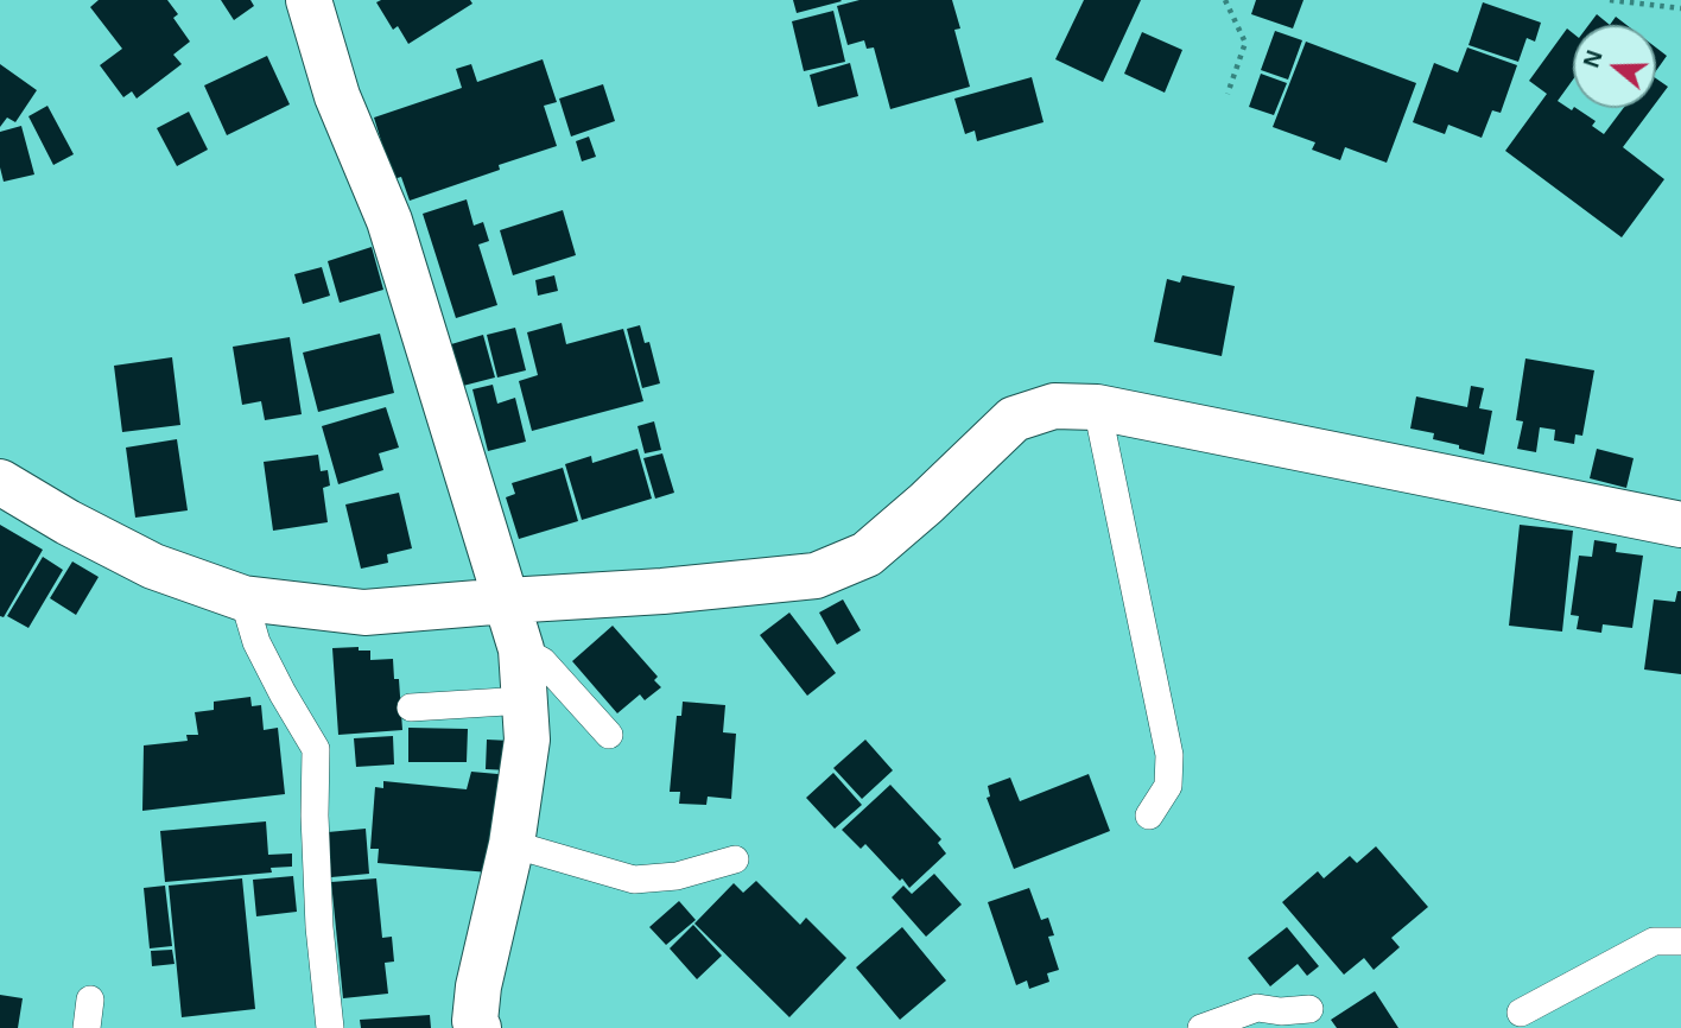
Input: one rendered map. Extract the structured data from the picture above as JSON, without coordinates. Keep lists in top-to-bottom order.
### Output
{
  "north": "left"
}
